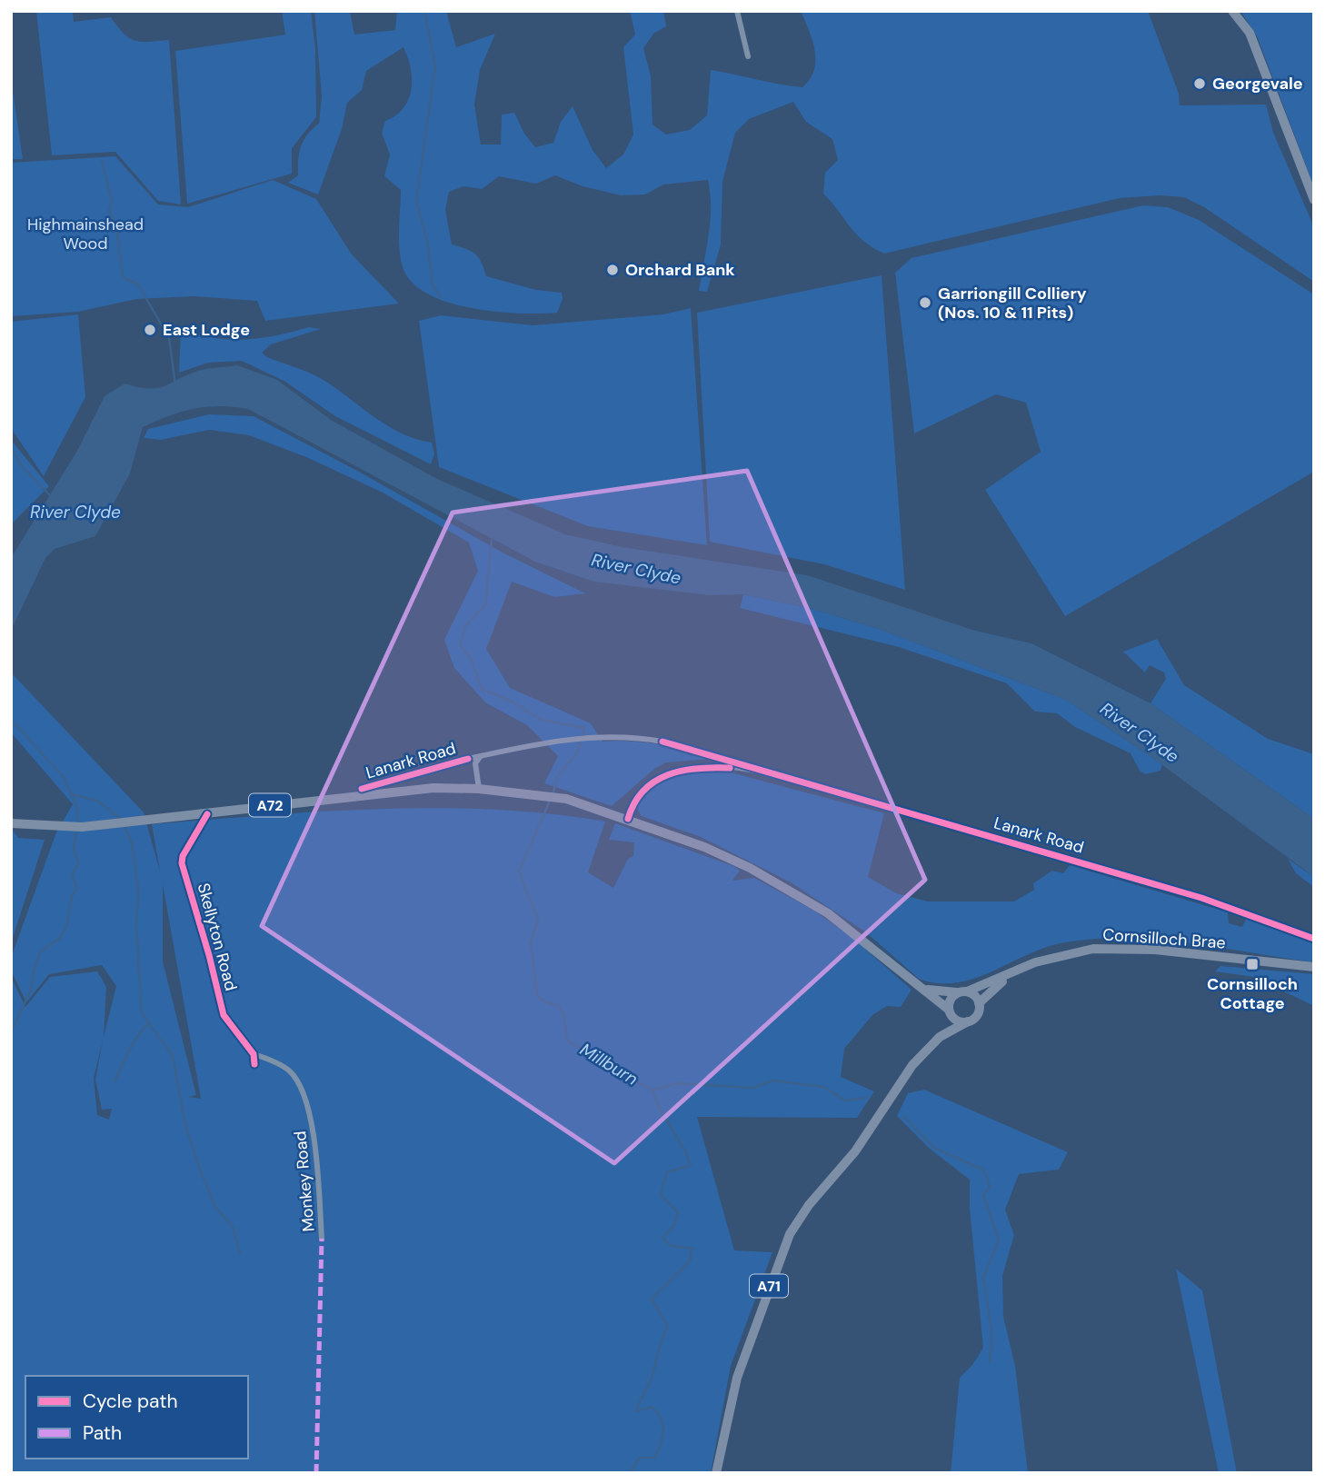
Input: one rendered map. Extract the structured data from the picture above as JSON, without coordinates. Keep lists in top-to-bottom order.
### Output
{
  "streets": {
    "main road": [
      "Lanark Road",
      "A72",
      "Cornsilloch Brae",
      "A71"
    ],
    "street": ["Skellyton Road", "Monkey Road"]
  },
  "crossings": [
    ["Lanark Road", "Skellyton Road"],
    ["Lanark Road", "Cornsilloch Brae"],
    ["Lanark Road", "A71"],
    ["Skellyton Road", "Monkey Road"],
    ["Cornsilloch Brae", "A71"]
  ],
  "water": ["River Clyde", "Millburn"],
  "parks": ["Highmainshead Wood"],
  "places": {
    "other": [
      "Georgevale",
      "Orchard Bank",
      "Garriongill Colliery (Nos. 10 & 11 Pits)",
      "East Lodge"
    ],
    "transit": ["Cornsilloch Cottage"]
  },
  "legend": ["Cycle path", "Path"]
}
